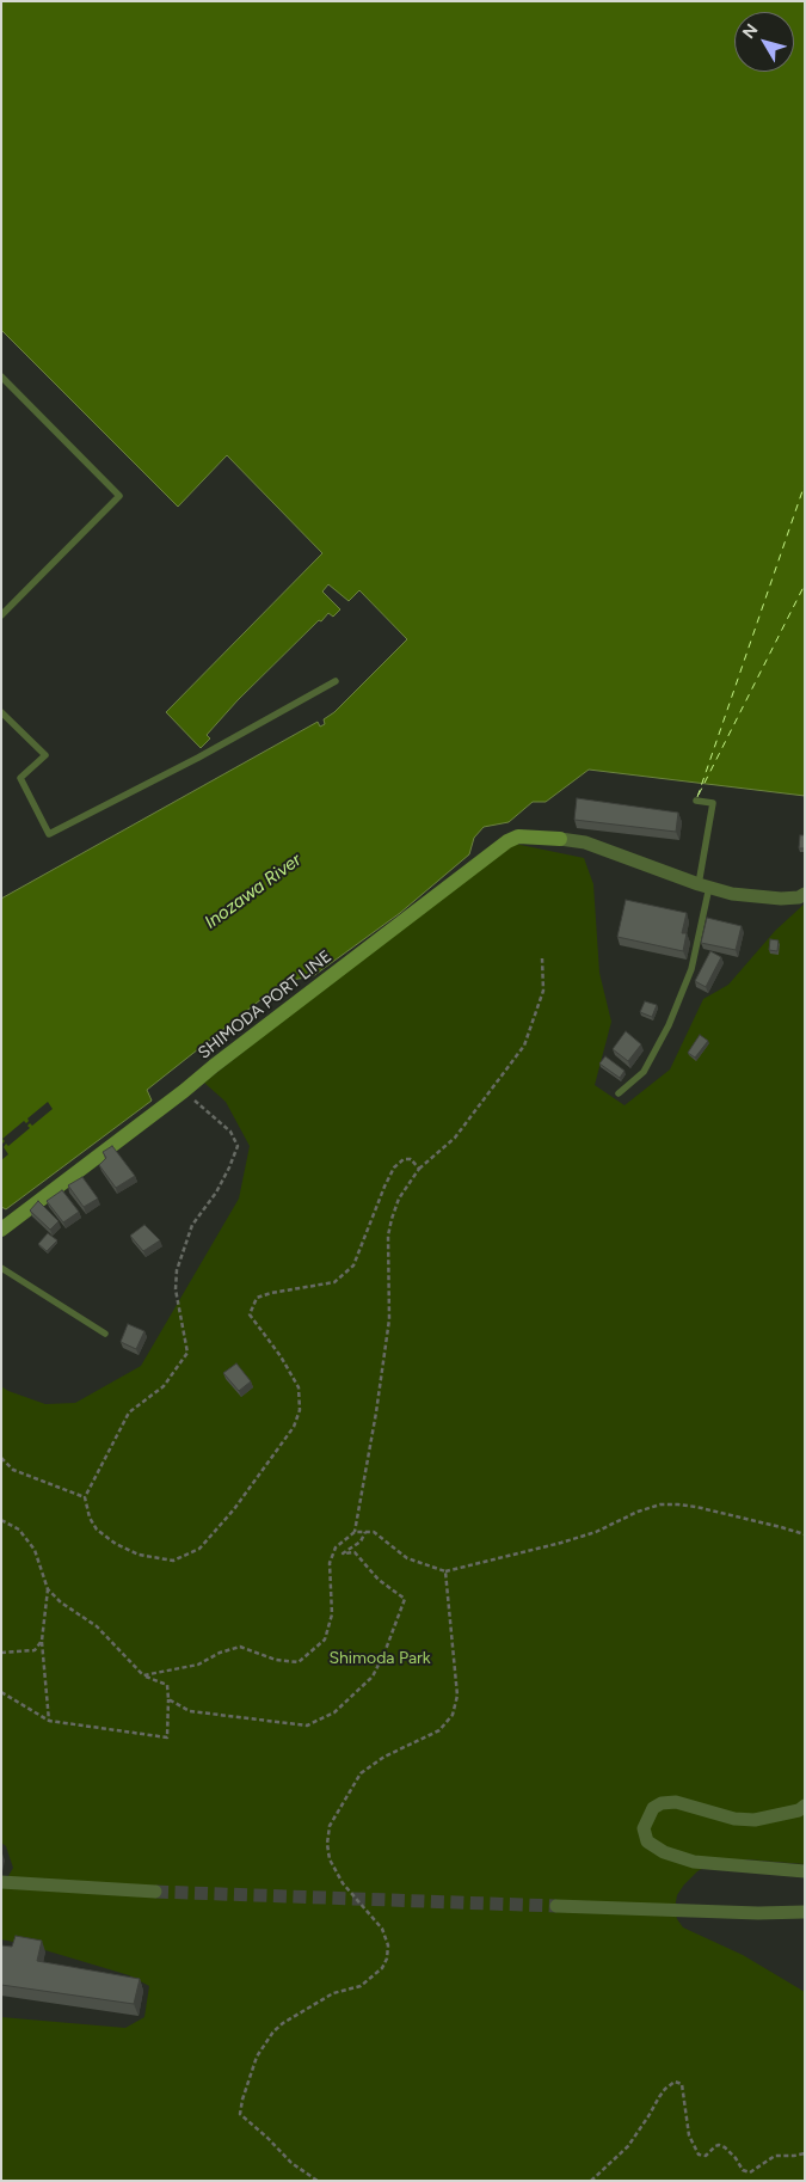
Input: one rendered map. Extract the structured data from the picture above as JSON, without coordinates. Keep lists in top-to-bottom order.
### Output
{
  "streets": {
    "main road": ["SHIMODA PORT LINE"]
  },
  "water": ["Inozawa River"],
  "parks": ["Shimoda Park"],
  "north": "top left"
}
